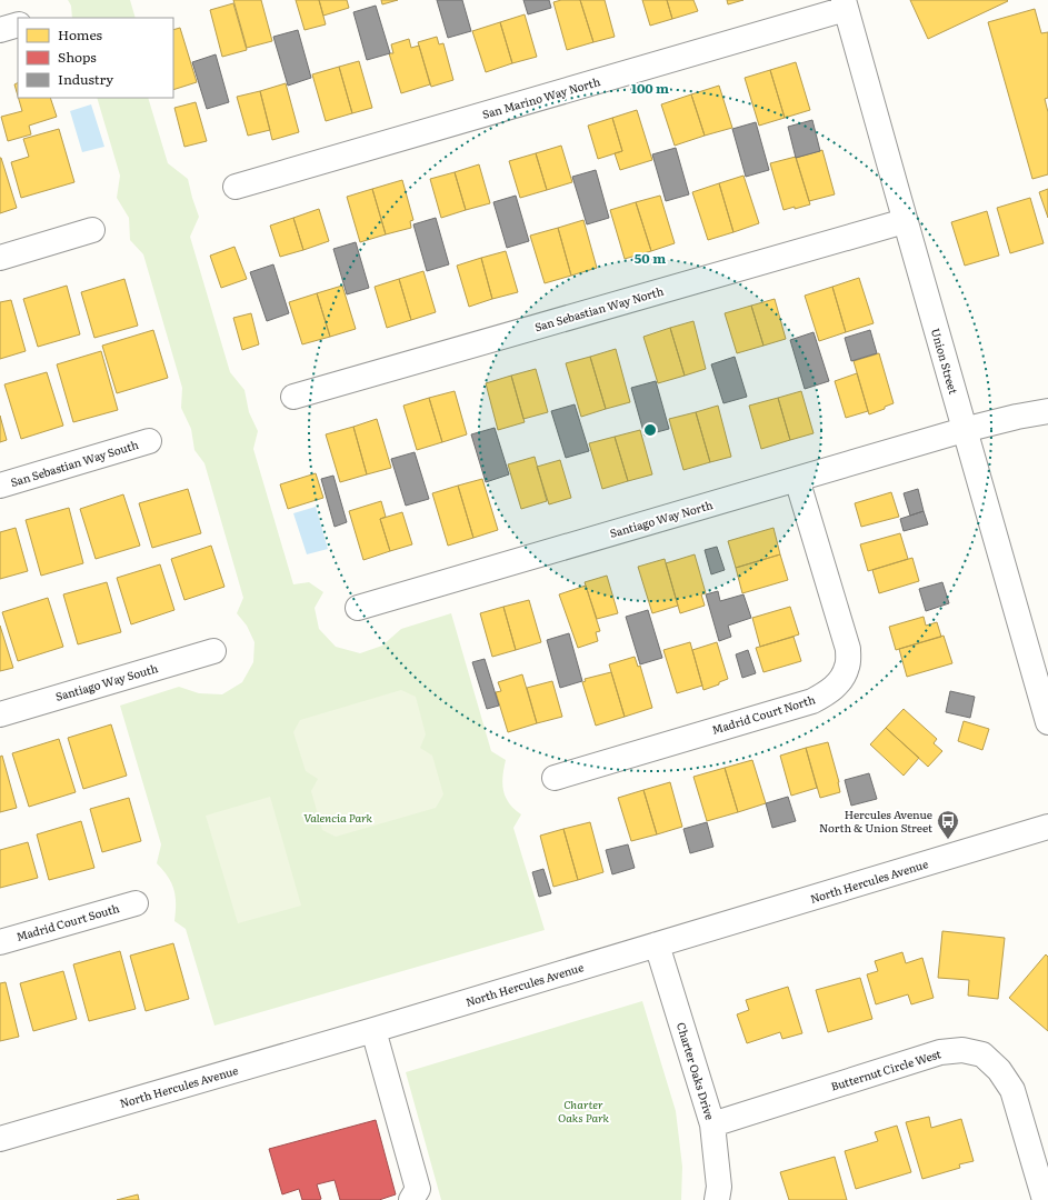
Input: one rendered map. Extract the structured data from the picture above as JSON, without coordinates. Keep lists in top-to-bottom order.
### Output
{
  "streets": {
    "street": [
      "San Marino Way North",
      "San Sebastian Way North",
      "Union Street",
      "San Sebastian Way South",
      "Santiago Way North",
      "Santiago Way South",
      "Madrid Court North",
      "North Hercules Avenue",
      "Madrid Court South",
      "Butternut Circle West",
      "Charter Oaks Drive"
    ]
  },
  "crossings": [
    ["San Marino Way North", "Union Street"],
    ["San Sebastian Way North", "Union Street"],
    ["Union Street", "Santiago Way North"],
    ["Santiago Way North", "Madrid Court North"],
    ["North Hercules Avenue", "Charter Oaks Drive"],
    ["Butternut Circle West", "Charter Oaks Drive"]
  ],
  "parks": ["Valencia Park", "Charter Oaks Park"],
  "places": {
    "bus stop": ["Hercules Avenue North & Union Street"]
  },
  "legend": ["Homes", "Shops", "Industry"],
  "rings": ["100 m", "50 m"]
}
